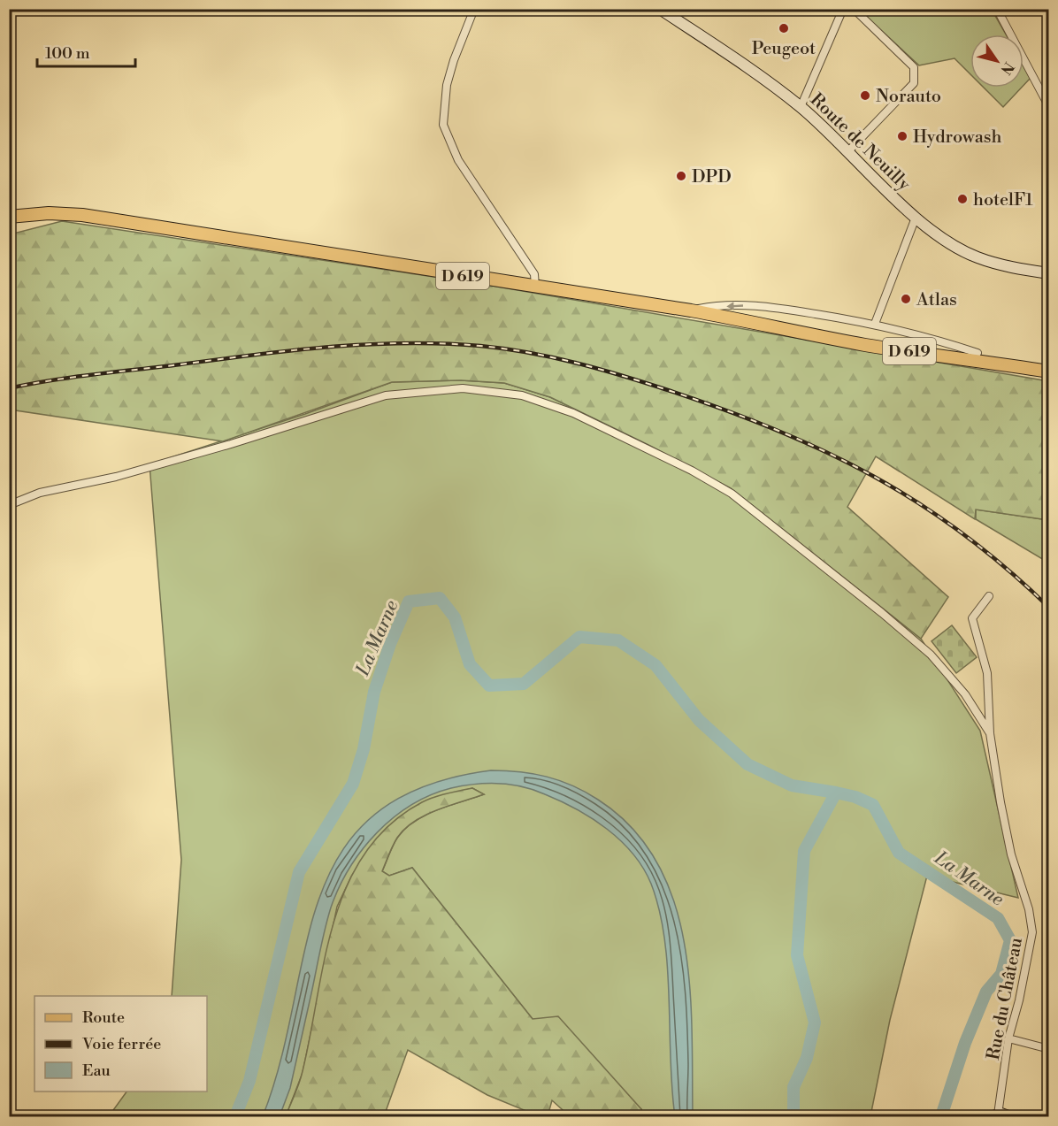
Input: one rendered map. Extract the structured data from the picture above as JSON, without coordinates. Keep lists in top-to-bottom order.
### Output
{
  "streets": {
    "main road": ["Route de Neuilly", "D 619"],
    "street": ["Rue du Château"]
  },
  "water": ["La Marne"],
  "places": [
    "Peugeot",
    "Norauto",
    "Hydrowash",
    "DPD",
    "hotelF1",
    "Atlas"
  ],
  "legend": ["Route", "Voie ferrée", "Eau"],
  "scale_bar": "100 m",
  "north": "bottom right"
}
